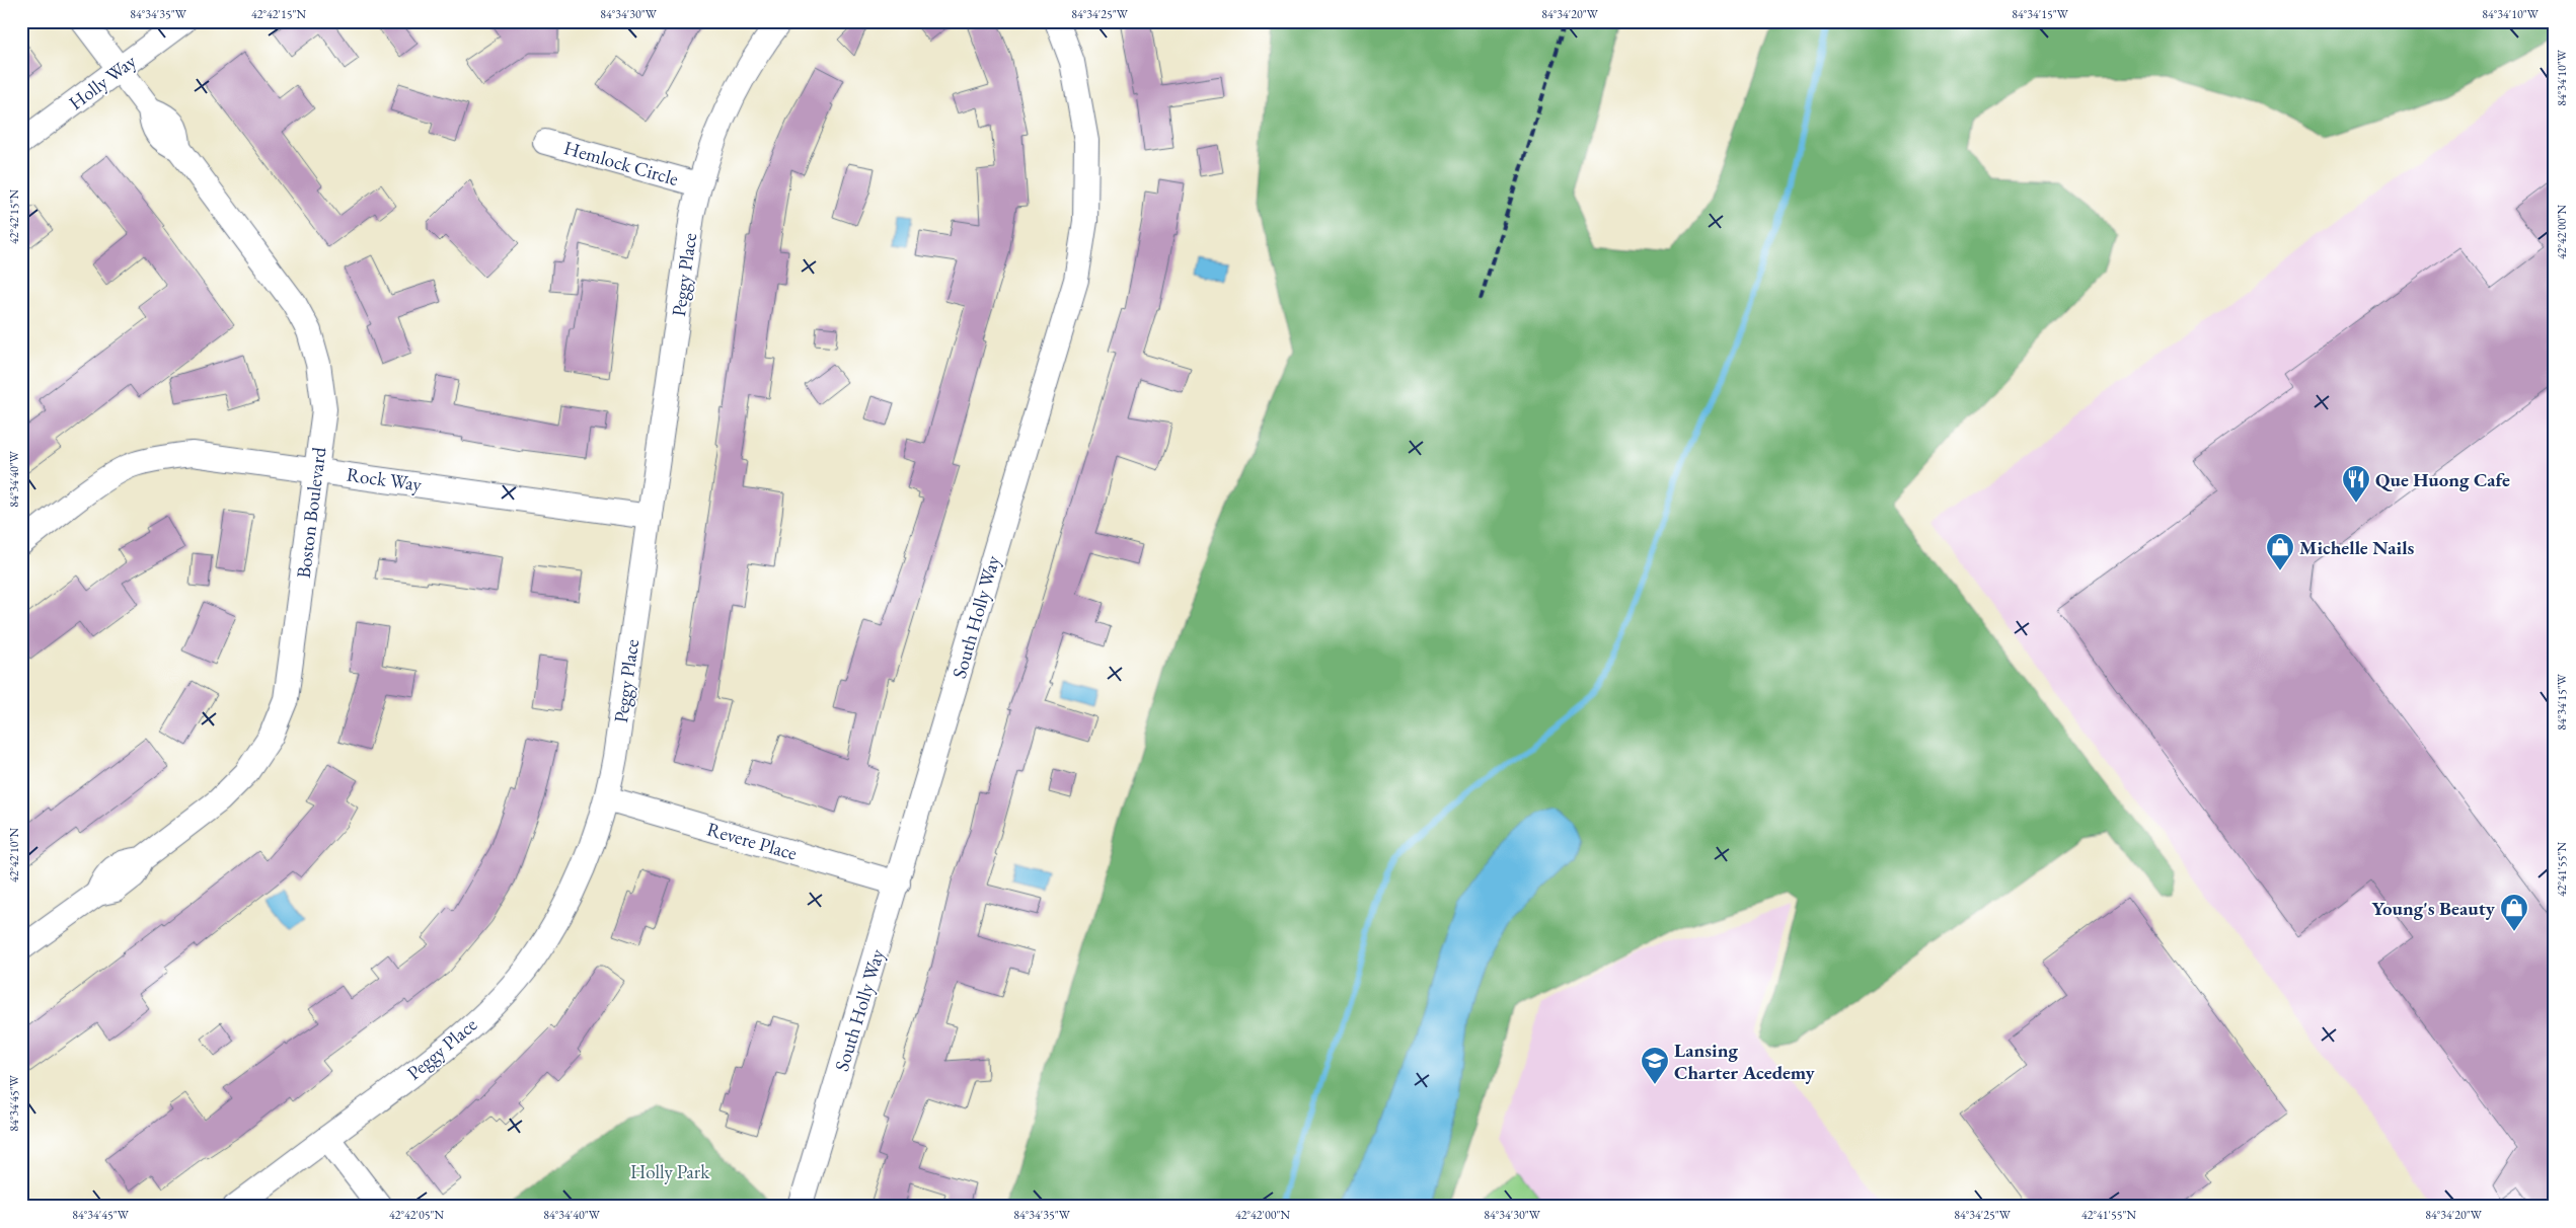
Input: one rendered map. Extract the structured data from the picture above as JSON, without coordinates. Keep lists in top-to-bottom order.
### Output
{
  "streets": {
    "street": [
      "Holly Way",
      "Hemlock Circle",
      "Peggy Place",
      "Rock Way",
      "Boston Boulevard",
      "South Holly Way",
      "Revere Place"
    ]
  },
  "crossings": [
    ["Holly Way", "Boston Boulevard"],
    ["Hemlock Circle", "Peggy Place"],
    ["Peggy Place", "Rock Way"],
    ["Peggy Place", "Revere Place"],
    ["Rock Way", "Boston Boulevard"],
    ["South Holly Way", "Revere Place"]
  ],
  "parks": ["Holly Park"],
  "places": {
    "restaurant": ["Que Huong Cafe"],
    "shop": ["Michelle Nails", "Young's Beauty"],
    "school or university": ["Lansing Charter Acedemy"]
  },
  "coordinates": [
    "84°34'35\"W",
    "42°42'15\"N",
    "84°34'30\"W",
    "84°34'25\"W",
    "84°34'20\"W",
    "84°34'15\"W",
    "84°34'10\"W",
    "42°42'00\"N",
    "84°34'40\"W",
    "42°42'10\"N",
    "42°41'55\"N",
    "84°34'45\"W",
    "42°42'05\"N"
  ]
}
